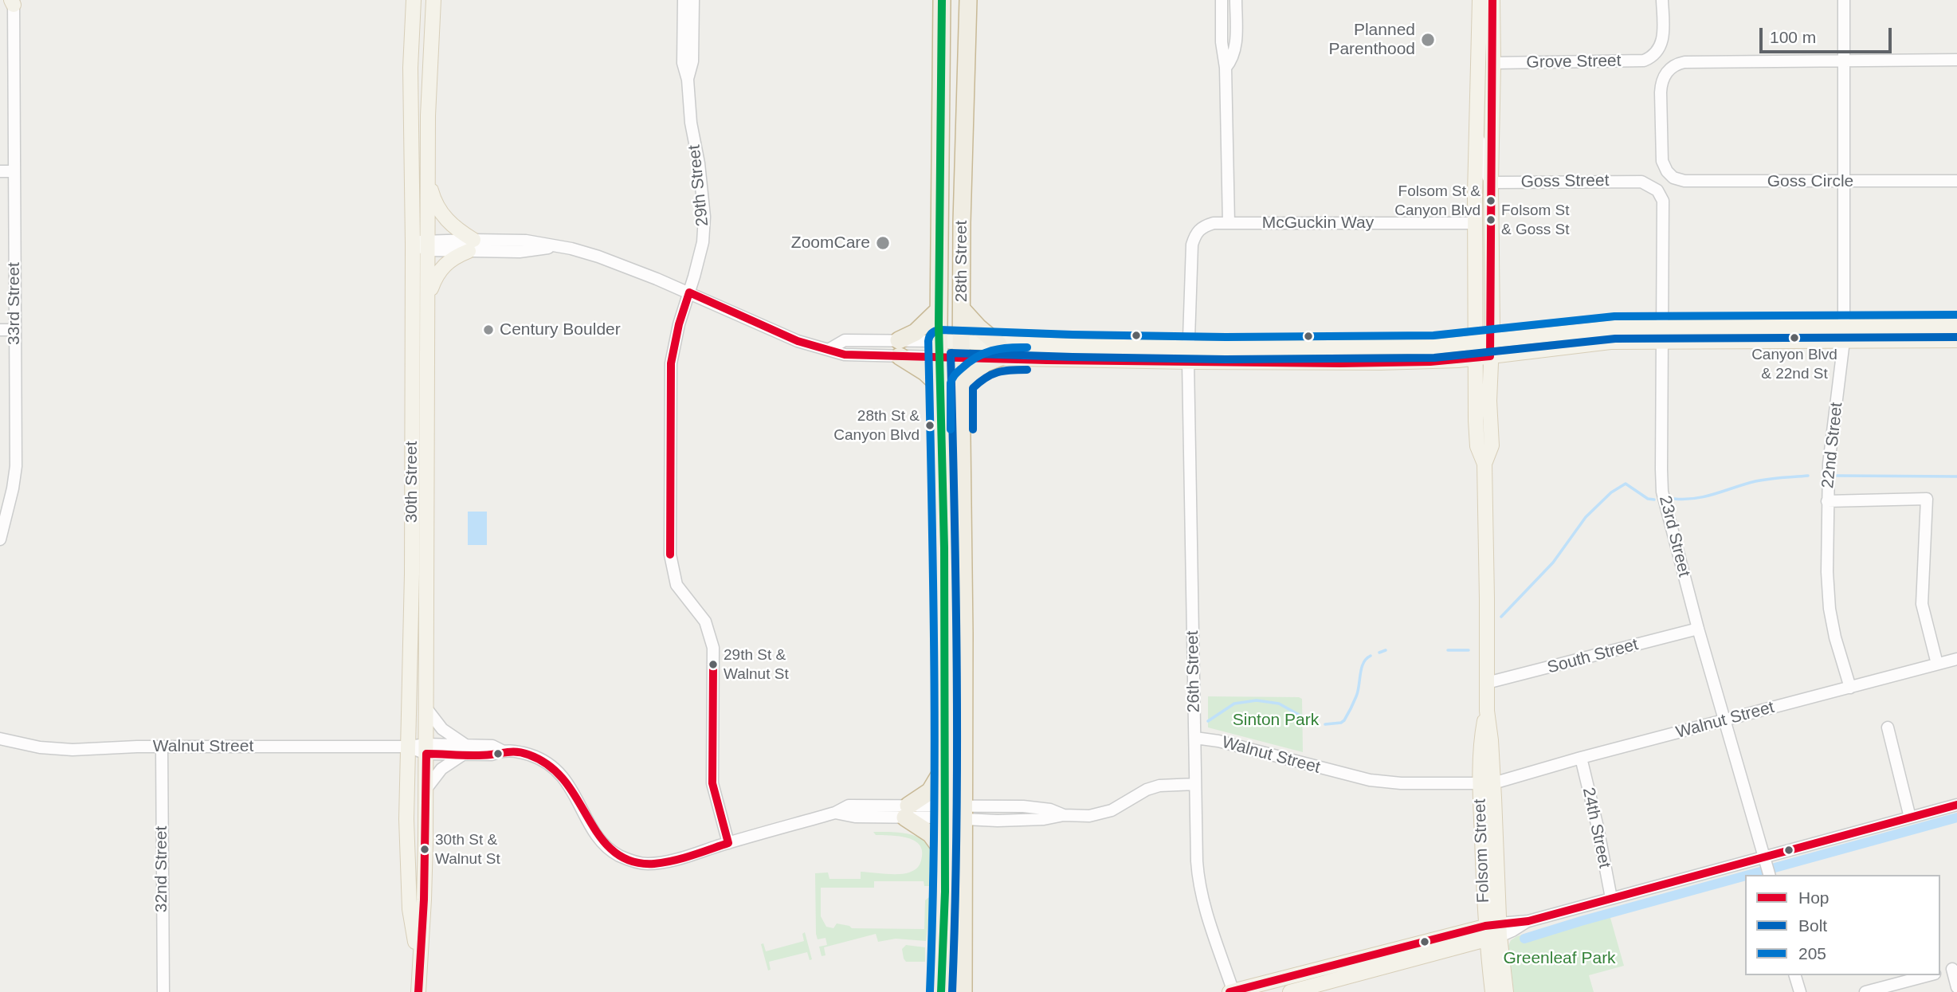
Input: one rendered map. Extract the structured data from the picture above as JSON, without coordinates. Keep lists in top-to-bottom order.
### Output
{
  "streets": {
    "highway": ["28th Street"],
    "main road": ["30th Street", "Folsom Street"],
    "street": [
      "Grove Street",
      "Goss Street",
      "Goss Circle",
      "29th Street",
      "McGuckin Way",
      "33rd Street",
      "22nd Street",
      "23rd Street",
      "South Street",
      "26th Street",
      "Walnut Street",
      "24th Street",
      "32nd Street"
    ]
  },
  "crossings": [
    ["Grove Street", "Folsom Street"],
    ["Goss Street", "23rd Street"],
    ["Goss Street", "Folsom Street"],
    ["Goss Circle", "22nd Street"],
    ["29th Street", "Walnut Street"],
    ["McGuckin Way", "26th Street"],
    ["McGuckin Way", "Folsom Street"],
    ["28th Street", "Walnut Street"],
    ["22nd Street", "Walnut Street"],
    ["30th Street", "Walnut Street"],
    ["23rd Street", "South Street"],
    ["23rd Street", "Walnut Street"],
    ["South Street", "Folsom Street"],
    ["26th Street", "Walnut Street"],
    ["Walnut Street", "24th Street"],
    ["Walnut Street", "Folsom Street"],
    ["Walnut Street", "32nd Street"]
  ],
  "parks": ["Sinton Park", "Greenleaf Park"],
  "places": [
    "Planned Parenthood",
    "Folsom St & Canyon Blvd",
    "Folsom St & Goss St",
    "ZoomCare",
    "Century Boulder",
    "Canyon Blvd & 22nd St",
    "28th St & Canyon Blvd",
    "29th St & Walnut St",
    "30th St & Walnut St"
  ],
  "lines": ["transit line Hop", "transit line 205", "transit line Bolt"],
  "legend": ["Hop", "Bolt", "205"],
  "scale_bar": "100 m"
}
